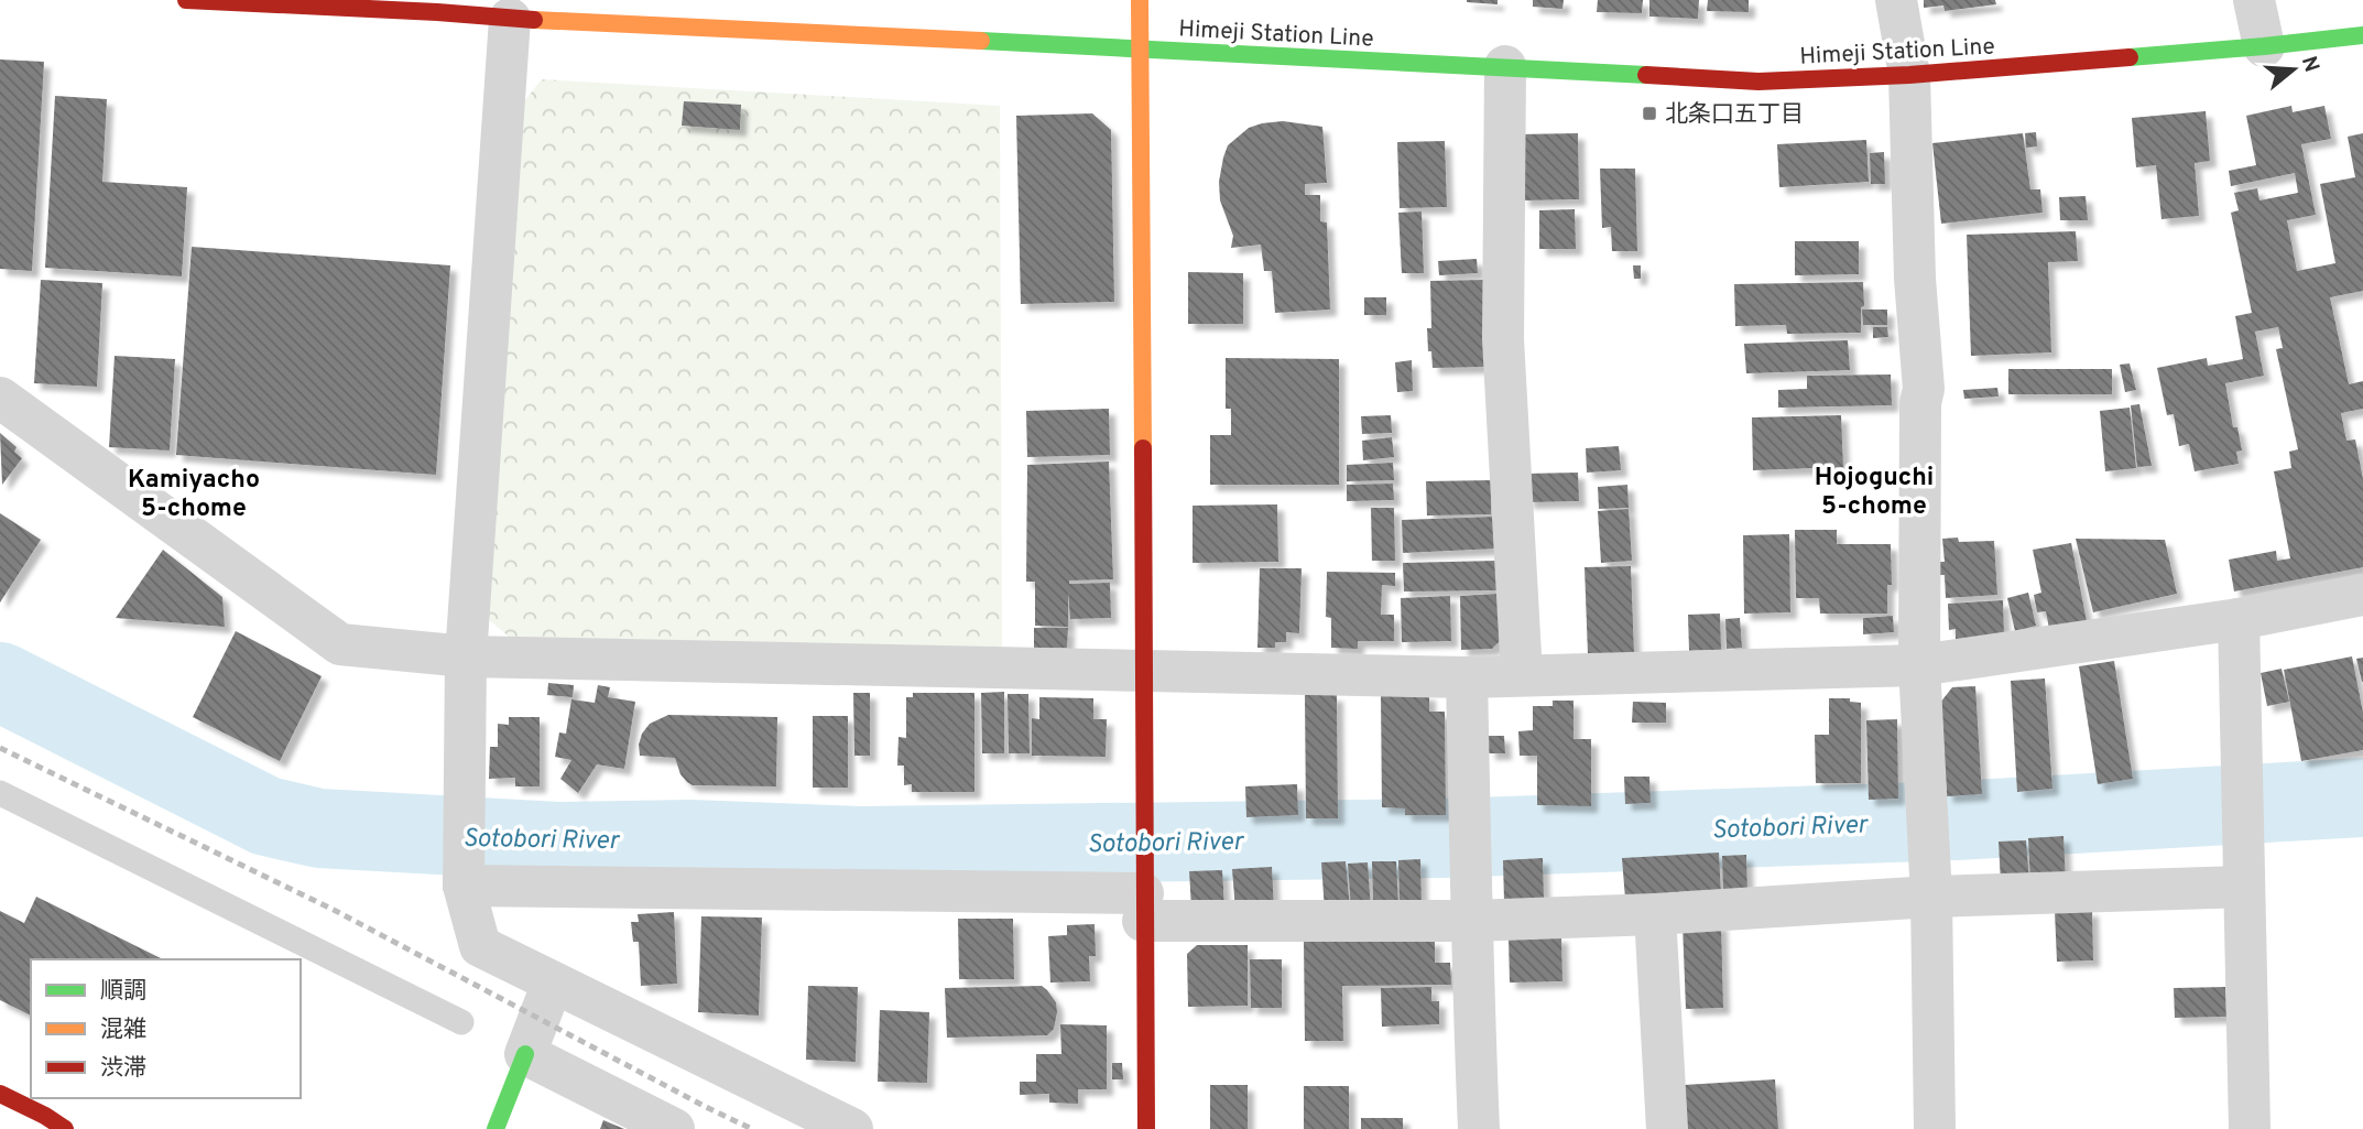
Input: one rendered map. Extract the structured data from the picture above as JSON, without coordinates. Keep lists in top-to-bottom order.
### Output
{
  "streets": {
    "main road": ["Himeji Station Line"]
  },
  "districts": ["Hojoguchi 5-chome", "Kamiyacho 5-chome"],
  "water": ["Sotobori River"],
  "places": {
    "transit": ["北条口五丁目"]
  },
  "legend": ["順調", "混雑", "渋滞"],
  "north": "right"
}
